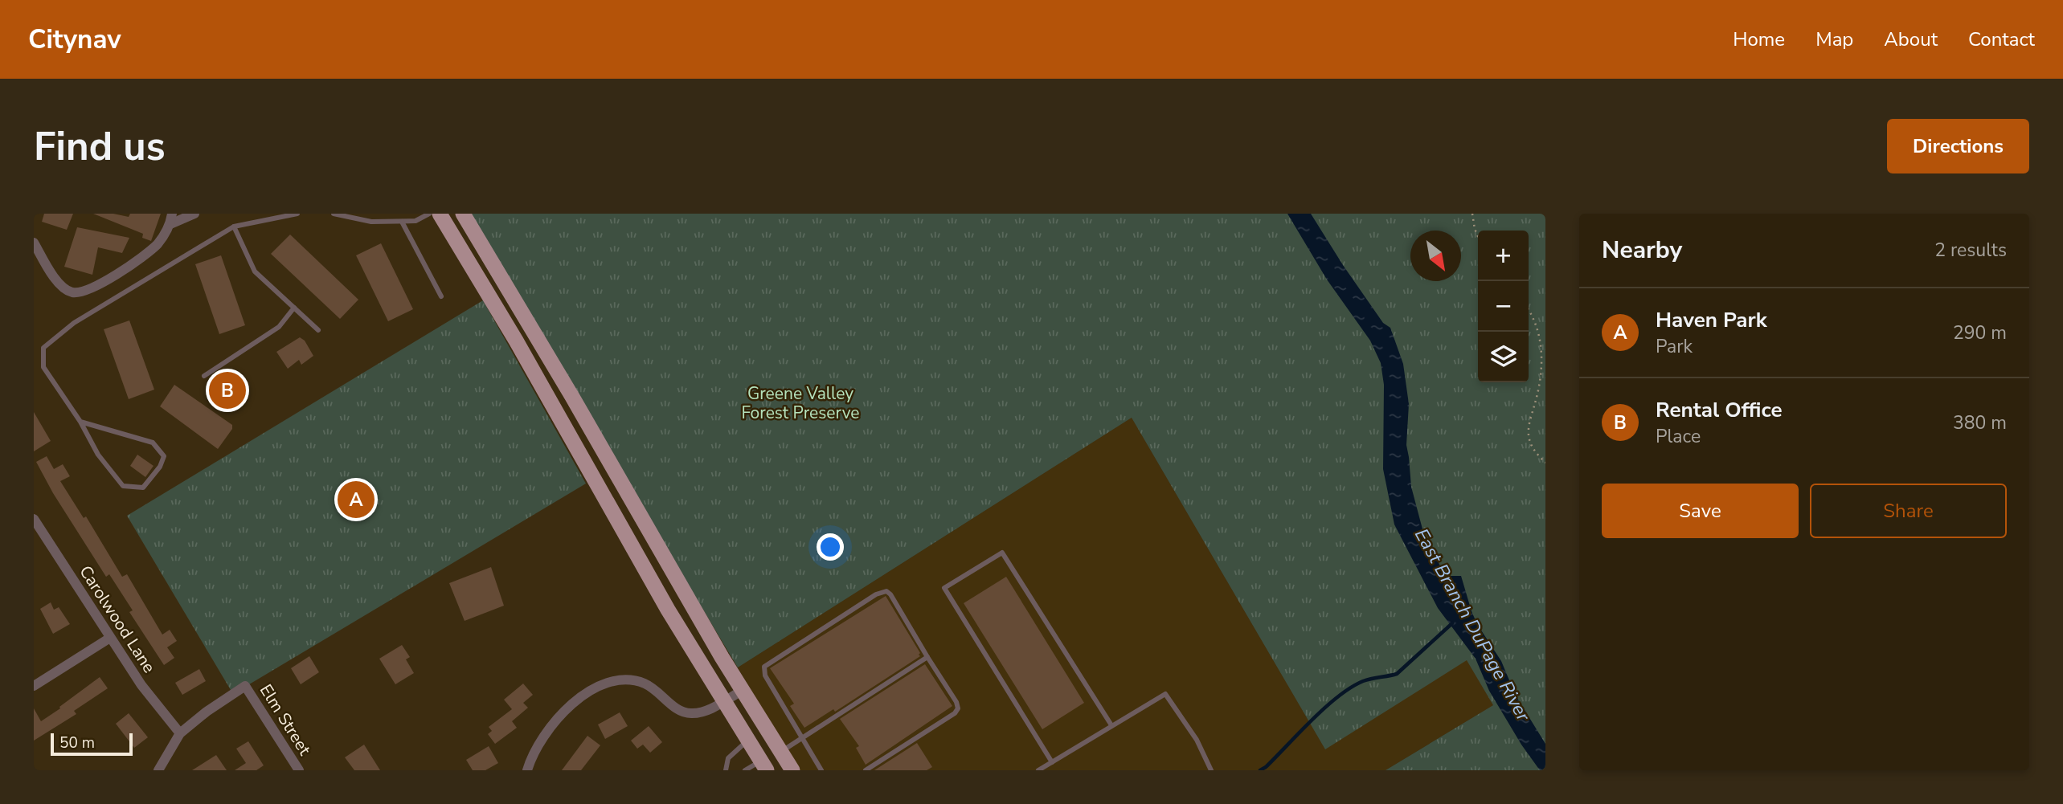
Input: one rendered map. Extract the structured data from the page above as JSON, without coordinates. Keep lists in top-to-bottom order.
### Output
{
  "streets": {
    "street": ["Carolwood Lane", "Elm Street"]
  },
  "crossings": [
    ["Carolwood Lane", "Elm Street"]
  ],
  "water": ["East Branch DuPage River"],
  "parks": ["Greene Valley Forest Preserve"],
  "scale_bar": "50 m",
  "north": "bottom right",
  "page": {
    "header": "Citynav",
    "nav": [
      "Home",
      "Map",
      "About",
      "Contact"
    ],
    "buttons": [
      "Directions",
      ["Save", "Share"]
    ],
    "title": "Find us",
    "heading": ["Nearby", "2 results"],
    "map_buttons": ["+", "−"],
    "list": [
      {
        "mark": "A",
        "name": "Haven Park",
        "note": "Park",
        "value": "290 m"
      },
      {
        "mark": "B",
        "name": "Rental Office",
        "note": "Place",
        "value": "380 m"
      }
    ],
    "pins": ["B", "A"],
    "scale": "50 m"
  }
}
